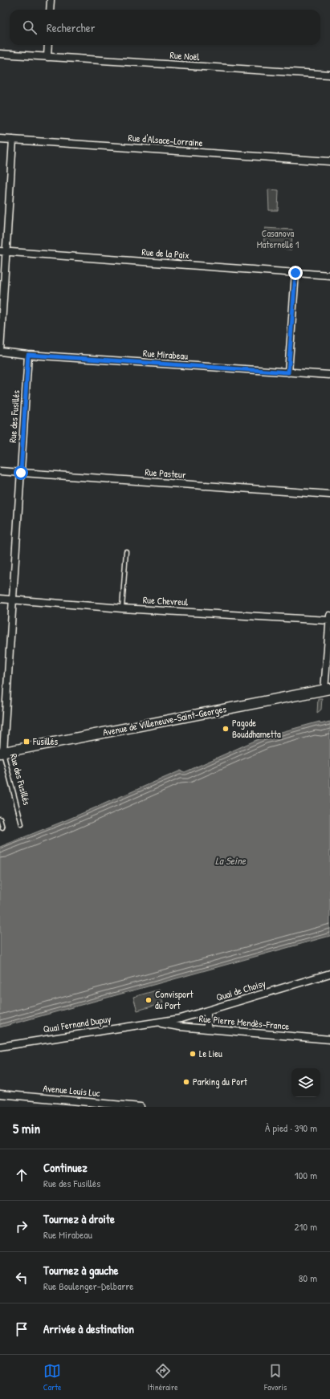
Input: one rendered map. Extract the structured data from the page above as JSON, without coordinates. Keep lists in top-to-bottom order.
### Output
{
  "streets": {
    "main road": ["Avenue de Villeneuve-Saint-Georges"],
    "street": [
      "Rue Noël",
      "Rue d'Alsace-Lorraine",
      "Rue de la Paix",
      "Rue Mirabeau",
      "Rue des Fusillés",
      "Rue Pasteur",
      "Rue Chevreul",
      "Quai de Choisy",
      "Rue Pierre Mendès-France",
      "Quai Fernand Dupuy",
      "Avenue Louis Luc"
    ]
  },
  "crossings": [
    ["Rue Mirabeau", "Rue des Fusillés"],
    ["Rue des Fusillés", "Rue Pasteur"],
    ["Rue des Fusillés", "Rue Chevreul"],
    ["Rue des Fusillés", "Avenue de Villeneuve-Saint-Georges"],
    ["Quai de Choisy", "Rue Pierre Mendès-France"],
    ["Quai de Choisy", "Quai Fernand Dupuy"],
    ["Rue Pierre Mendès-France", "Quai Fernand Dupuy"]
  ],
  "water": ["La Seine"],
  "parks": ["Casanova Maternelle 1"],
  "places": {
    "other": [
      "Pagode Bouddhametta",
      "Convisport du Port",
      "Le Lieu",
      "Parking du Port"
    ],
    "transit": ["Fusillés"]
  },
  "page": {
    "search": "Rechercher",
    "heading": ["5 min", "À pied · 390 m"],
    "list": [
      ["Continuez", "Rue des Fusillés", "100 m"],
      ["Tournez à droite", "Rue Mirabeau", "210 m"],
      ["Tournez à gauche", "Rue Boulenger-Delbarre", "80 m"],
      "Arrivée à destination"
    ],
    "nav": ["Carte", "Itinéraire", "Favoris"]
  }
}
